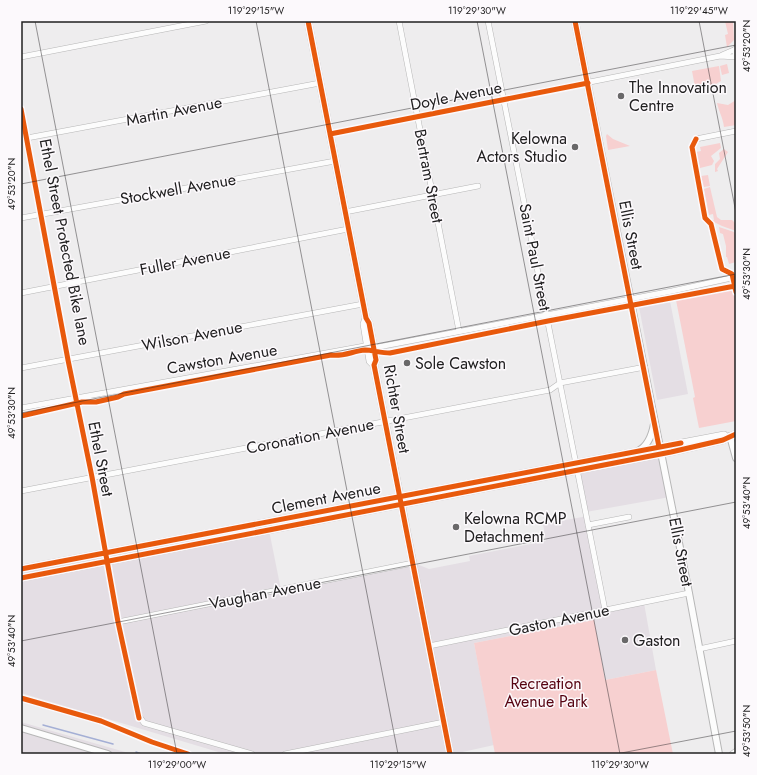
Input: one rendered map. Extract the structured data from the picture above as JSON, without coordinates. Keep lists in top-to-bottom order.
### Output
{
  "streets": {
    "main road": ["Richter Street", "Clement Avenue"],
    "street": [
      "Doyle Avenue",
      "Martin Avenue",
      "Bertram Street",
      "Stockwell Avenue",
      "Ellis Street",
      "Saint Paul Street",
      "Fuller Avenue",
      "Wilson Avenue",
      "Cawston Avenue",
      "Coronation Avenue",
      "Ethel Street",
      "Vaughan Avenue",
      "Gaston Avenue"
    ]
  },
  "crossings": [
    ["Doyle Avenue", "Bertram Street"],
    ["Doyle Avenue", "Ellis Street"],
    ["Doyle Avenue", "Saint Paul Street"],
    ["Doyle Avenue", "Richter Street"],
    ["Martin Avenue", "Richter Street"],
    ["Martin Avenue", "Ethel Street"],
    ["Bertram Street", "Cawston Avenue"],
    ["Stockwell Avenue", "Richter Street"],
    ["Stockwell Avenue", "Ethel Street"],
    ["Ellis Street", "Cawston Avenue"],
    ["Ellis Street", "Coronation Avenue"],
    ["Ellis Street", "Clement Avenue"],
    ["Ellis Street", "Gaston Avenue"],
    ["Saint Paul Street", "Cawston Avenue"],
    ["Saint Paul Street", "Coronation Avenue"],
    ["Saint Paul Street", "Clement Avenue"],
    ["Saint Paul Street", "Gaston Avenue"],
    ["Fuller Avenue", "Richter Street"],
    ["Fuller Avenue", "Ethel Street"],
    ["Wilson Avenue", "Richter Street"],
    ["Wilson Avenue", "Ethel Street"],
    ["Cawston Avenue", "Richter Street"],
    ["Cawston Avenue", "Ethel Street"],
    ["Richter Street", "Coronation Avenue"],
    ["Richter Street", "Clement Avenue"],
    ["Richter Street", "Vaughan Avenue"],
    ["Richter Street", "Gaston Avenue"],
    ["Coronation Avenue", "Ethel Street"],
    ["Ethel Street", "Clement Avenue"],
    ["Ethel Street", "Vaughan Avenue"]
  ],
  "parks": ["Recreation Avenue Park"],
  "places": [
    "The Innovation Centre",
    "Kelowna Actors Studio",
    "Sole Cawston",
    "Kelowna RCMP Detachment",
    "Gaston"
  ],
  "coordinates": [
    "119°29'15\"W",
    "119°29'30\"W",
    "119°29'45\"W",
    "49°53'20\"N",
    "49°53'30\"N",
    "49°53'40\"N",
    "49°53'50\"N",
    "119°29'00\"W"
  ]
}
